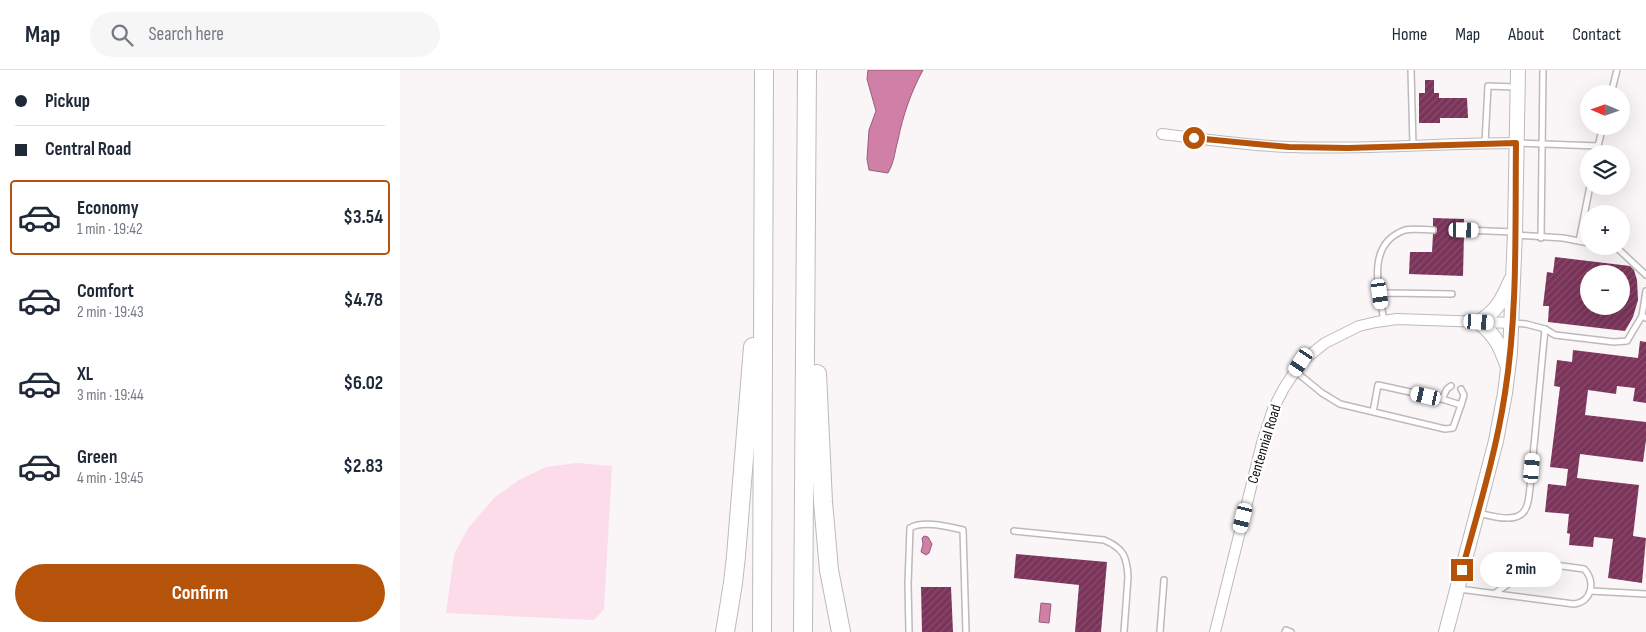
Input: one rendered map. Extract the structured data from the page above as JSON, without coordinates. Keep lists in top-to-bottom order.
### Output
{
  "streets": {
    "street": ["Centennial Road"]
  },
  "north": "left",
  "page": {
    "header": "Map",
    "search": "Search here",
    "nav": [
      "Home",
      "Map",
      "About",
      "Contact"
    ],
    "banner": ["Pickup", "Central Road"],
    "map_buttons": ["+", "−"],
    "list": [
      {
        "name": "Economy",
        "note": "1 min · 19:42",
        "value": "$3.54"
      },
      {
        "name": "Comfort",
        "note": "2 min · 19:43",
        "value": "$4.78"
      },
      {
        "name": "XL",
        "note": "3 min · 19:44",
        "value": "$6.02"
      },
      {
        "name": "Green",
        "note": "4 min · 19:45",
        "value": "$2.83"
      }
    ],
    "bubble": "2 min",
    "buttons": "Confirm"
  }
}
